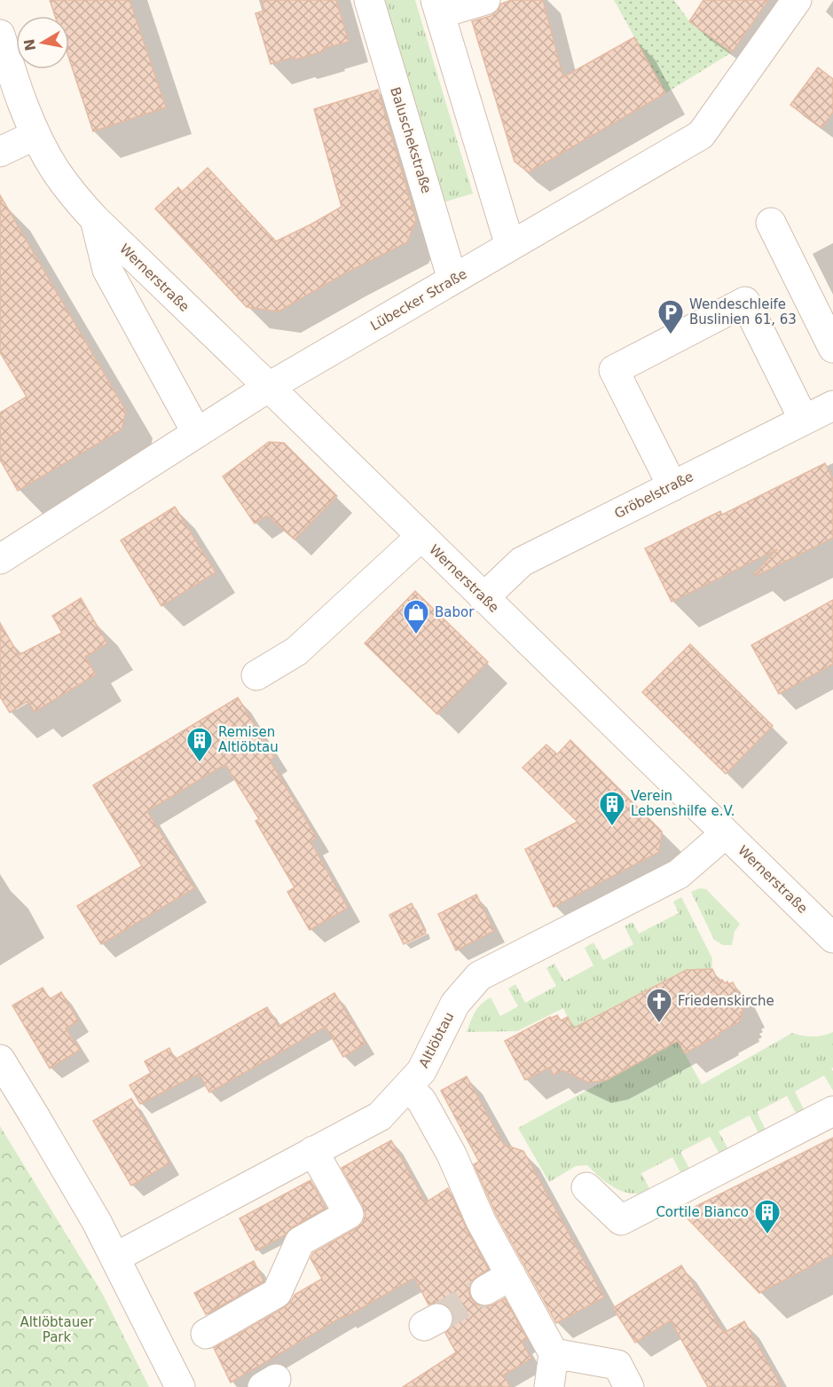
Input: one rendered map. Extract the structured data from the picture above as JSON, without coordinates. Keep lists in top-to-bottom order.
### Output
{
  "streets": {
    "street": [
      "Baluschekstraße",
      "Wernerstraße",
      "Lübecker Straße",
      "Gröbelstraße",
      "Altlöbtau"
    ]
  },
  "crossings": [
    ["Baluschekstraße", "Lübecker Straße"],
    ["Wernerstraße", "Lübecker Straße"],
    ["Wernerstraße", "Gröbelstraße"],
    ["Wernerstraße", "Altlöbtau"]
  ],
  "parks": ["Altlöbtauer Park"],
  "places": {
    "parking": ["Wendeschleife Buslinien 61, 63"],
    "shop": ["Babor"],
    "building": ["Remisen Altlöbtau", "Verein Lebenshilfe e.V.", "Cortile Bianco"],
    "church": ["Friedenskirche"]
  },
  "north": "left"
}
